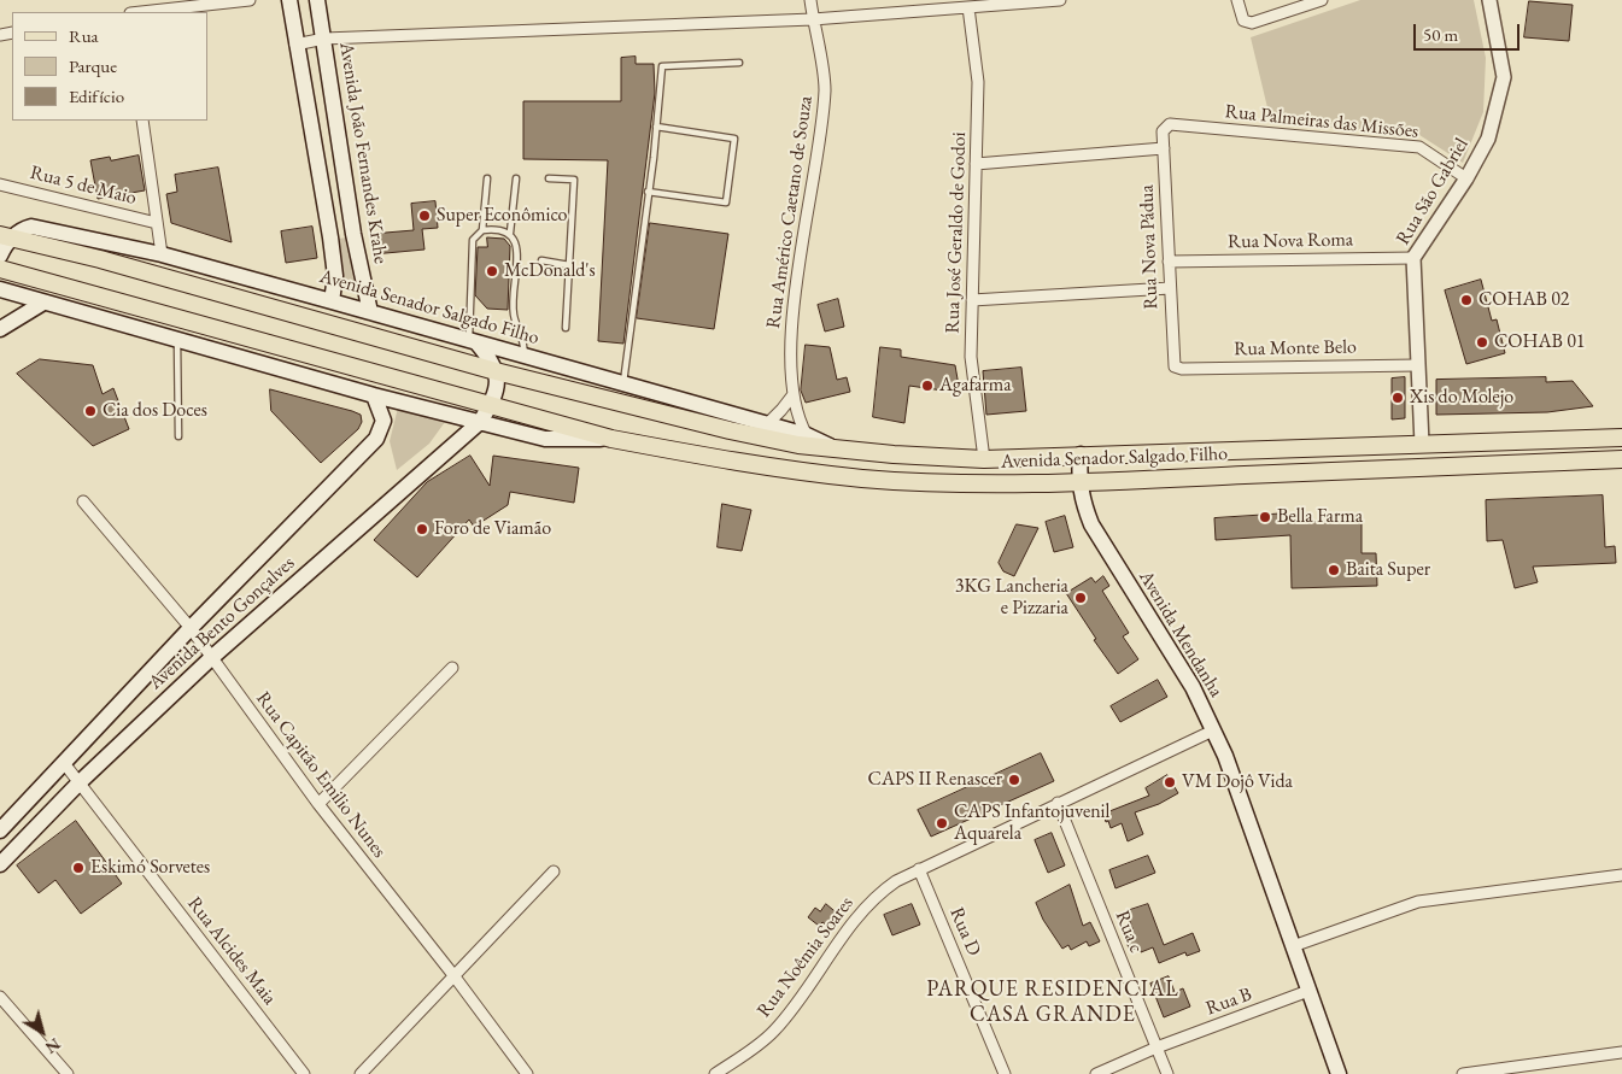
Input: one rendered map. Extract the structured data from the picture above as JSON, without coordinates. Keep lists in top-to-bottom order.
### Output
{
  "streets": {
    "main road": [
      "Avenida João Fernandes Krahe",
      "Avenida Senador Salgado Filho",
      "Avenida Bento Gonçalves",
      "Avenida Mendanha"
    ],
    "street": [
      "Rua Palmeiras das Missões",
      "Rua 5 de Maio",
      "Rua São Gabriel",
      "Rua Américo Caetano de Souza",
      "Rua José Geraldo de Godoi",
      "Rua Nova Roma",
      "Rua Nova Pádua",
      "Rua Monte Belo",
      "Rua Capitão Emilio Nunes",
      "Rua D",
      "Rua c",
      "Rua Alcides Maia",
      "Rua Noêmia Soares",
      "Rua B"
    ]
  },
  "crossings": [
    ["Rua Palmeiras das Missões", "Rua São Gabriel"],
    ["Rua Palmeiras das Missões", "Rua Nova Pádua"],
    ["Avenida João Fernandes Krahe", "Avenida Senador Salgado Filho"],
    ["Rua São Gabriel", "Rua Nova Roma"],
    ["Rua São Gabriel", "Avenida Senador Salgado Filho"],
    ["Rua São Gabriel", "Rua Monte Belo"],
    ["Rua Américo Caetano de Souza", "Avenida Senador Salgado Filho"],
    ["Rua José Geraldo de Godoi", "Avenida Senador Salgado Filho"],
    ["Rua Nova Roma", "Rua Nova Pádua"],
    ["Rua Nova Pádua", "Rua Monte Belo"],
    ["Avenida Senador Salgado Filho", "Avenida Bento Gonçalves"],
    ["Avenida Senador Salgado Filho", "Avenida Mendanha"],
    ["Avenida Bento Gonçalves", "Rua Capitão Emilio Nunes"],
    ["Avenida Bento Gonçalves", "Rua Alcides Maia"],
    ["Avenida Mendanha", "Rua Noêmia Soares"],
    ["Avenida Mendanha", "Rua B"],
    ["Rua D", "Rua Noêmia Soares"],
    ["Rua c", "Rua Noêmia Soares"],
    ["Rua c", "Rua B"]
  ],
  "districts": ["PARQUE RESIDENCIAL CASA GRANDE"],
  "places": [
    "Super Econômico",
    "McDonald's",
    "COHAB 02",
    "COHAB 01",
    "Agafarma",
    "Xis do Molejo",
    "Cia dos Doces",
    "Bella Farma",
    "Foro de Viamão",
    "Baita Super",
    "3KG Lancheria e Pizzaria",
    "CAPS II Renascer",
    "VM Dojô Vida",
    "CAPS Infantojuvenil Aquarela",
    "Eskimó Sorvetes"
  ],
  "legend": ["Rua", "Parque", "Edifício"],
  "scale_bar": "50 m",
  "north": "bottom right"
}
